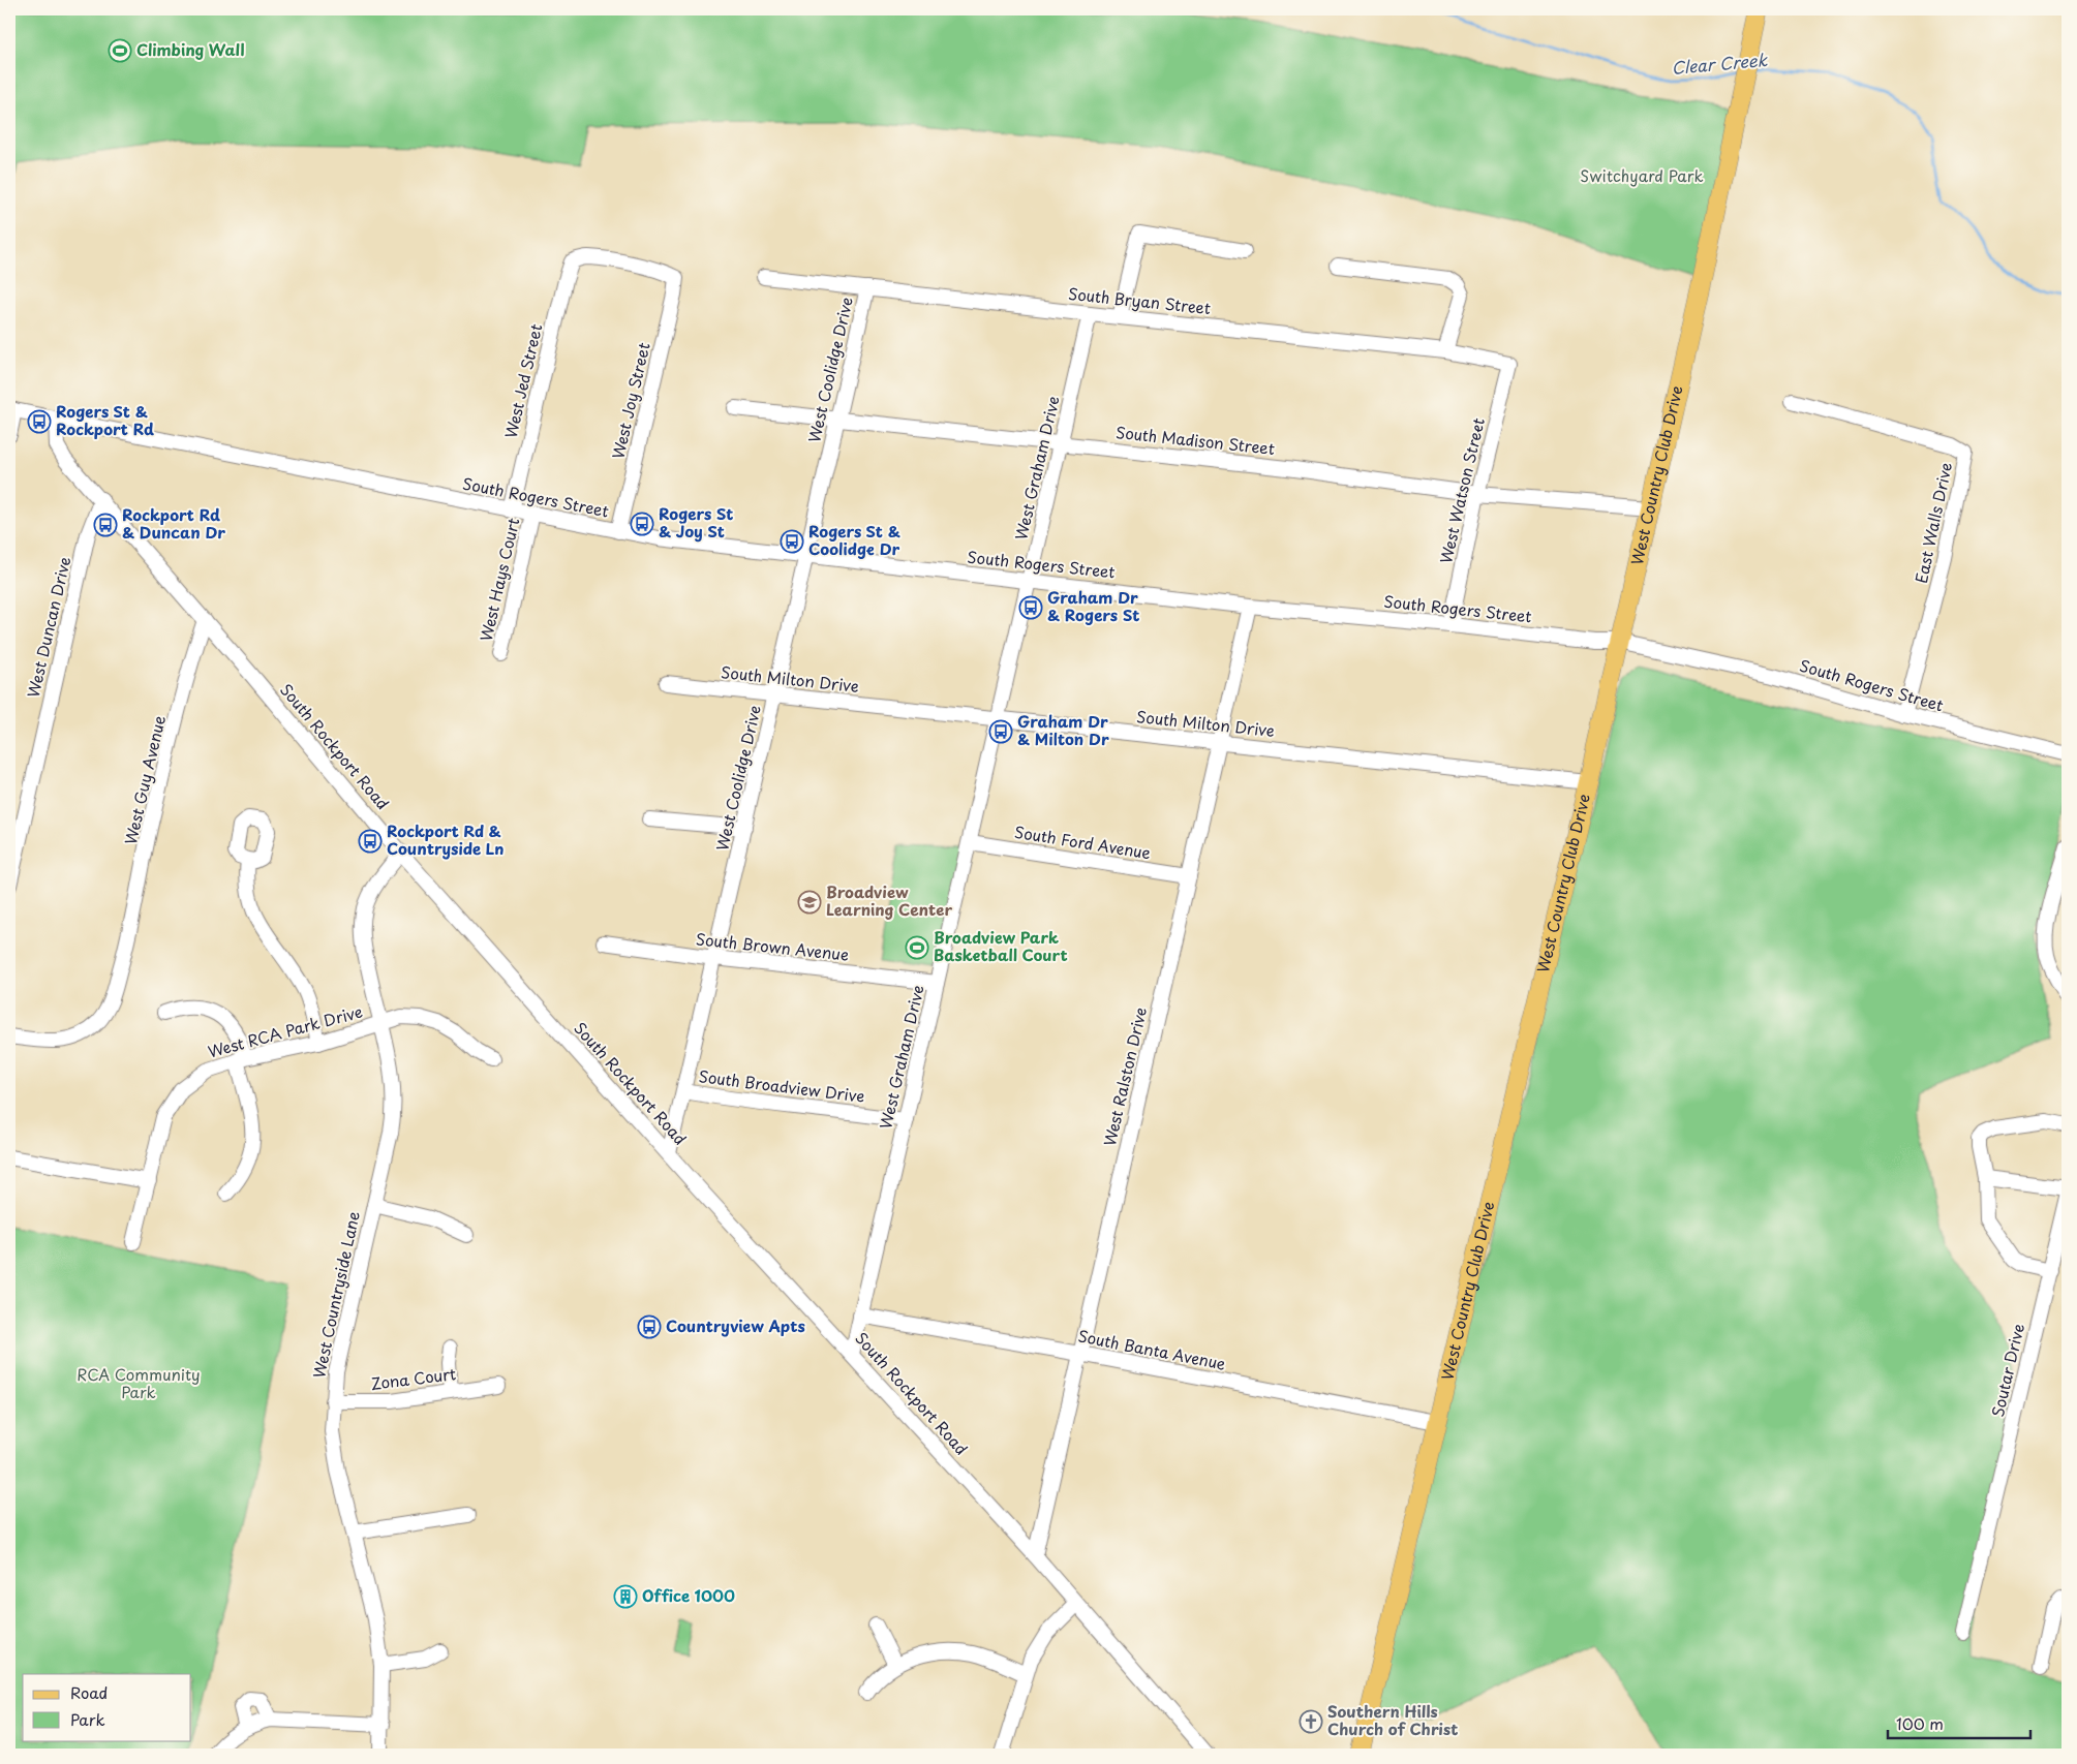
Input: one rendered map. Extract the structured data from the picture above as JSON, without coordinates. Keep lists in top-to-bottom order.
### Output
{
  "streets": {
    "main road": ["West Country Club Drive"],
    "street": [
      "South Bryan Street",
      "West Coolidge Drive",
      "West Jed Street",
      "West Joy Street",
      "South Madison Street",
      "West Graham Drive",
      "West Watson Street",
      "South Rogers Street",
      "East Walls Drive",
      "West Hays Court",
      "West Duncan Drive",
      "South Milton Drive",
      "South Rockport Road",
      "West Guy Avenue",
      "South Ford Avenue",
      "South Brown Avenue",
      "West RCA Park Drive",
      "West Ralston Drive",
      "South Broadview Drive",
      "West Countryside Lane",
      "South Banta Avenue",
      "Soutar Drive",
      "Zona Court"
    ]
  },
  "crossings": [
    ["South Bryan Street", "West Coolidge Drive"],
    ["South Bryan Street", "West Graham Drive"],
    ["South Bryan Street", "West Watson Street"],
    ["West Coolidge Drive", "South Madison Street"],
    ["West Coolidge Drive", "South Rogers Street"],
    ["West Coolidge Drive", "South Milton Drive"],
    ["West Coolidge Drive", "South Rockport Road"],
    ["West Coolidge Drive", "South Brown Avenue"],
    ["West Coolidge Drive", "South Broadview Drive"],
    ["West Jed Street", "West Joy Street"],
    ["West Jed Street", "South Rogers Street"],
    ["West Joy Street", "South Rogers Street"],
    ["South Madison Street", "West Graham Drive"],
    ["South Madison Street", "West Country Club Drive"],
    ["South Madison Street", "West Watson Street"],
    ["West Graham Drive", "South Rogers Street"],
    ["West Graham Drive", "South Milton Drive"],
    ["West Graham Drive", "South Rockport Road"],
    ["West Graham Drive", "South Ford Avenue"],
    ["West Graham Drive", "South Brown Avenue"],
    ["West Graham Drive", "South Broadview Drive"],
    ["West Graham Drive", "South Banta Avenue"],
    ["West Country Club Drive", "South Rogers Street"],
    ["West Country Club Drive", "South Milton Drive"],
    ["West Country Club Drive", "South Banta Avenue"],
    ["West Watson Street", "South Rogers Street"],
    ["South Rogers Street", "East Walls Drive"],
    ["South Rogers Street", "West Hays Court"],
    ["South Rogers Street", "South Rockport Road"],
    ["South Rogers Street", "West Ralston Drive"],
    ["West Duncan Drive", "South Rockport Road"],
    ["South Milton Drive", "West Ralston Drive"],
    ["South Rockport Road", "West Guy Avenue"],
    ["South Rockport Road", "West Ralston Drive"],
    ["South Rockport Road", "West Countryside Lane"],
    ["South Ford Avenue", "West Ralston Drive"],
    ["West RCA Park Drive", "West Countryside Lane"],
    ["West Ralston Drive", "South Banta Avenue"],
    ["West Countryside Lane", "Zona Court"]
  ],
  "water": ["Clear Creek"],
  "parks": ["Switchyard Park", "RCA Community Park"],
  "places": {
    "sports": ["Climbing Wall", "Broadview Park Basketball Court"],
    "bus stop": [
      "Rogers St & Rockport Rd",
      "Rogers St & Joy St",
      "Rockport Rd & Duncan Dr",
      "Rogers St & Coolidge Dr",
      "Graham Dr & Rogers St",
      "Graham Dr & Milton Dr",
      "Rockport Rd & Countryside Ln",
      "Countryview Apts"
    ],
    "school or university": ["Broadview Learning Center"],
    "building": ["Office 1000"],
    "church": ["Southern Hills Church of Christ"]
  },
  "legend": ["Road", "Park"],
  "scale_bar": "100 m"
}
